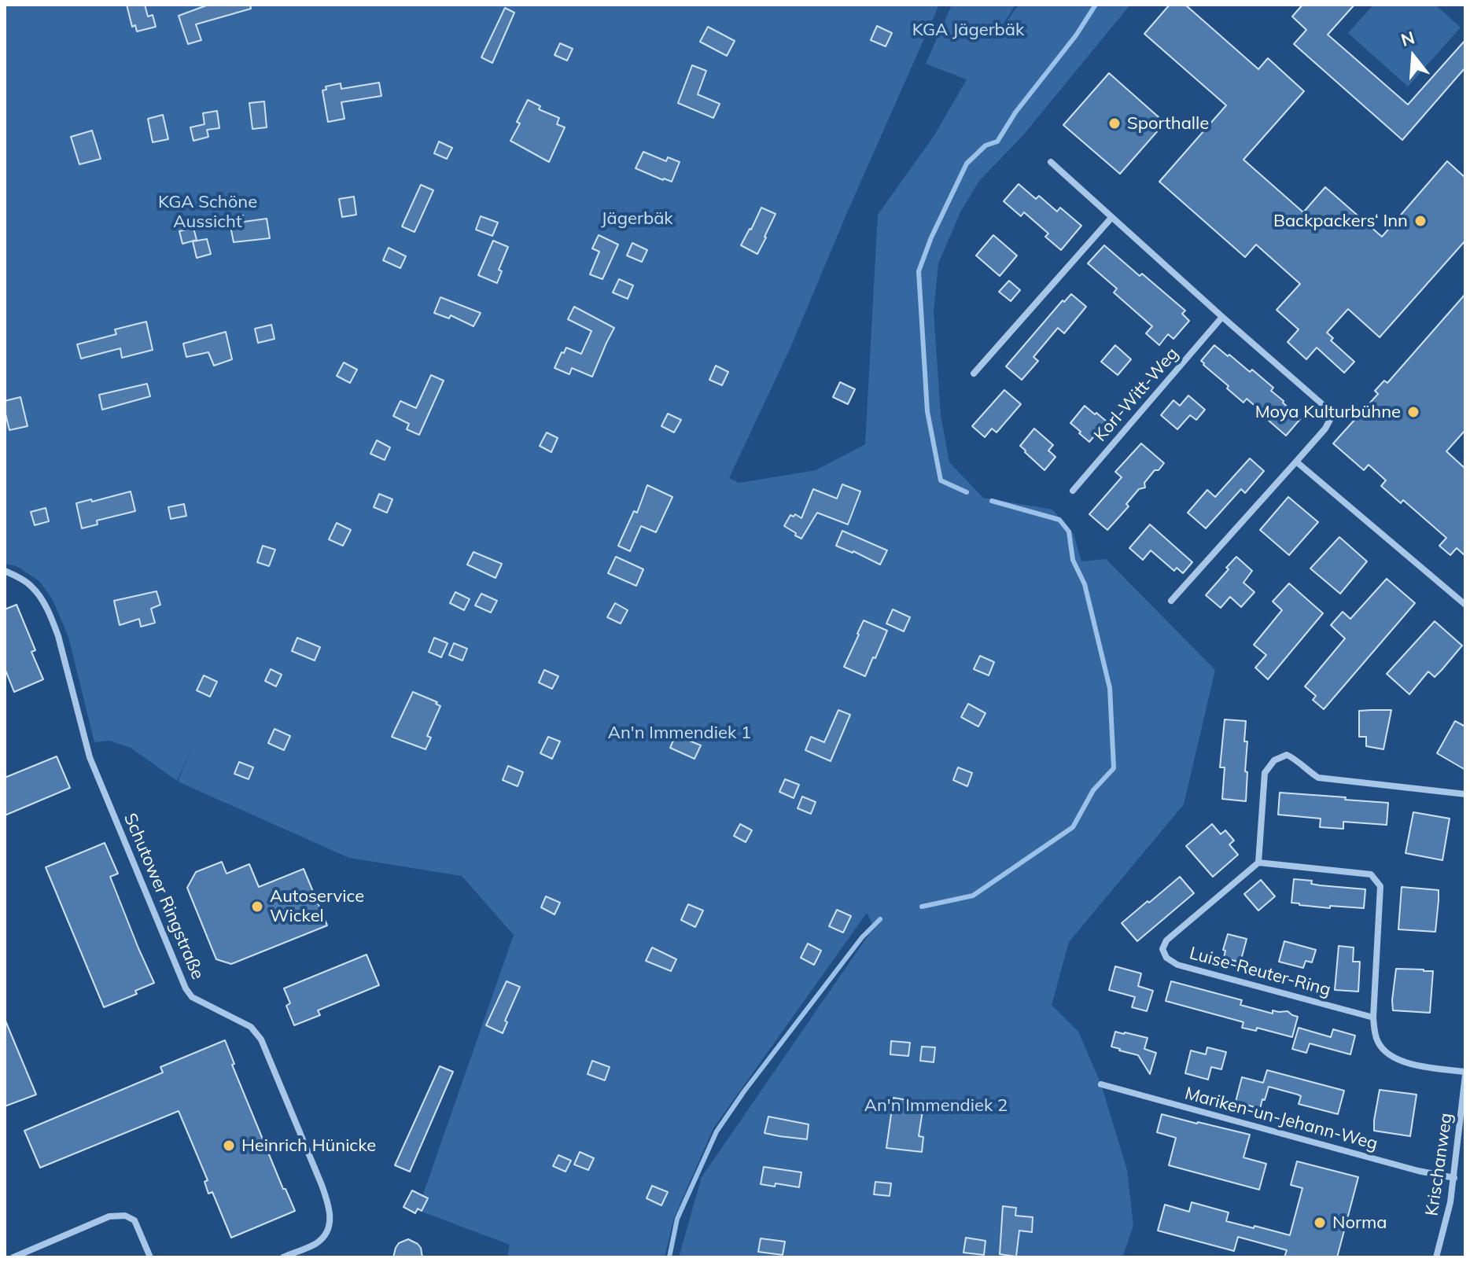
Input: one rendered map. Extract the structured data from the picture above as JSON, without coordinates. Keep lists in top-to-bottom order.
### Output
{
  "streets": {
    "street": [
      "Korl-Witt-Weg",
      "Schutower Ringstraße",
      "Luise-Reuter-Ring",
      "Mariken-un-Jehann-Weg",
      "Krischanweg"
    ]
  },
  "crossings": [
    ["Mariken-un-Jehann-Weg", "Krischanweg"]
  ],
  "parks": [
    "KGA Jägerbäk",
    "KGA Schöne Aussicht",
    "Jägerbäk",
    "An'n Immendiek 1",
    "An'n Immendiek 2"
  ],
  "places": [
    "Sporthalle",
    "Backpackers‘ Inn",
    "Moya Kulturbühne",
    "Autoservice Wickel",
    "Heinrich Hünicke",
    "Norma"
  ],
  "north": "top"
}
